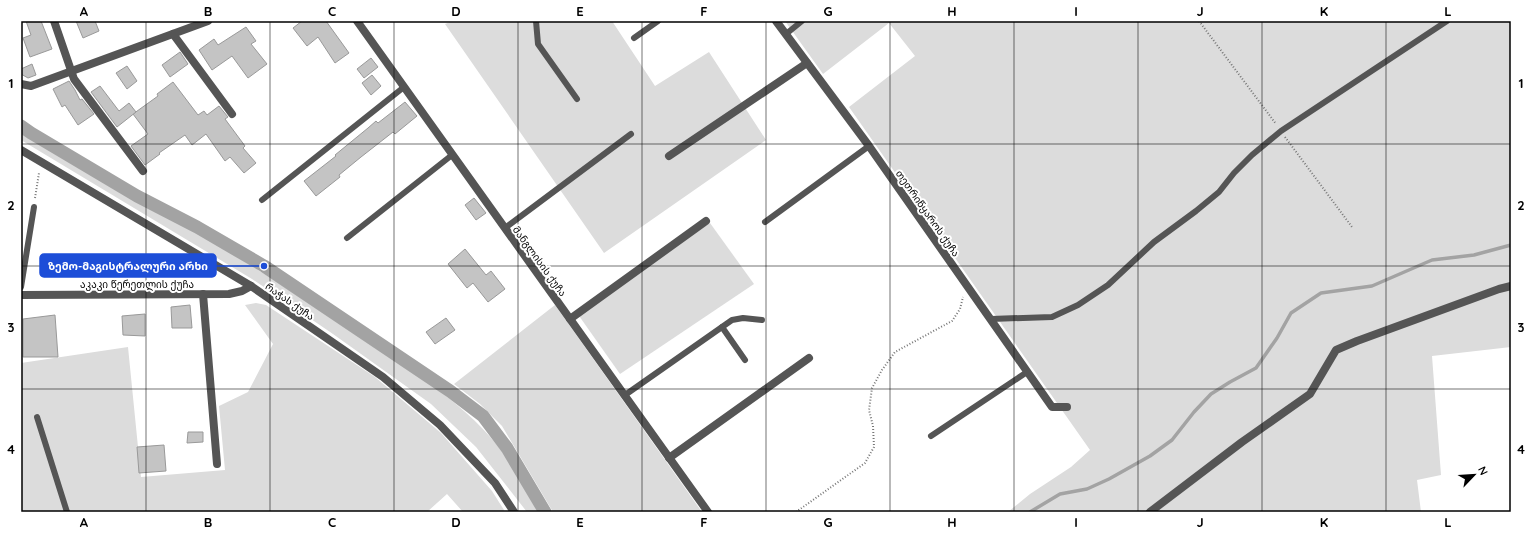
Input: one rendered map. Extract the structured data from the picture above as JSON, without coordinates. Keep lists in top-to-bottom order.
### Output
{
  "streets": {
    "street": [
      "თეთრიწყაროს ქუჩა",
      "მანგლისის ქუჩა",
      "აკაკი წერეთლის ქუჩა",
      "რაჭას ქუჩა"
    ]
  },
  "crossings": [
    ["აკაკი წერეთლის ქუჩა", "რაჭას ქუჩა"]
  ],
  "places": ["ზემო-მაგისტრალური არხი"],
  "north": "top right",
  "grid": {
    "columns": [
      "A",
      "B",
      "C",
      "D",
      "E",
      "F",
      "G",
      "H",
      "I",
      "J",
      "K",
      "L"
    ],
    "rows": [
      "1",
      "2",
      "3",
      "4"
    ]
  }
}
